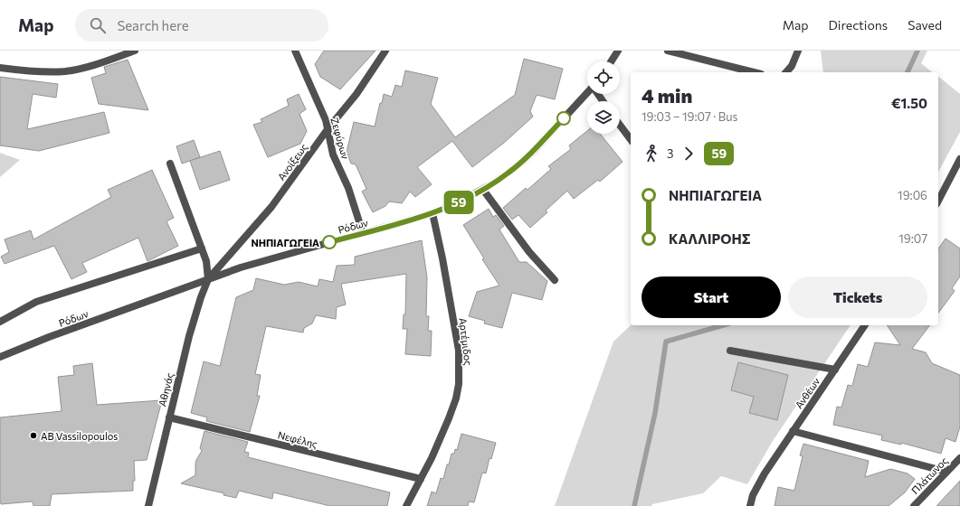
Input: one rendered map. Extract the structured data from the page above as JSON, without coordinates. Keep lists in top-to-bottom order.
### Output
{
  "streets": {
    "street": [
      "Ζεφύρων",
      "Ανοίξεως",
      "Ρόδων",
      "Αρτέμιδος",
      "Αθηνάς",
      "Ανθέων",
      "Νεφέλης",
      "Πλάτωνος"
    ]
  },
  "crossings": [
    ["Ζεφύρων", "Ανοίξεως"],
    ["Ζεφύρων", "Ρόδων"],
    ["Ανοίξεως", "Ρόδων"],
    ["Ανοίξεως", "Αθηνάς"],
    ["Ρόδων", "Αρτέμιδος"],
    ["Ρόδων", "Αθηνάς"],
    ["Αρτέμιδος", "Νεφέλης"],
    ["Αθηνάς", "Νεφέλης"]
  ],
  "places": ["ΝΗΠΙΑΓΩΓΕΙΑ", "AB Vassilopoulos"],
  "lines": ["bus line 59"],
  "page": {
    "header": "Map",
    "search": "Search here",
    "nav": ["Map", "Directions", "Saved"],
    "on_map": "59",
    "heading": ["4 min", "19:03 – 19:07 · Bus", "€1.50"],
    "legs": ["3", "59"],
    "list": [
      {
        "name": "ΝΗΠΙΑΓΩΓΕΙΑ",
        "value": "19:06"
      },
      {
        "name": "ΚΑΛΛΙΡΟΗΣ",
        "value": "19:07"
      }
    ],
    "buttons": ["Start", "Tickets"]
  }
}
